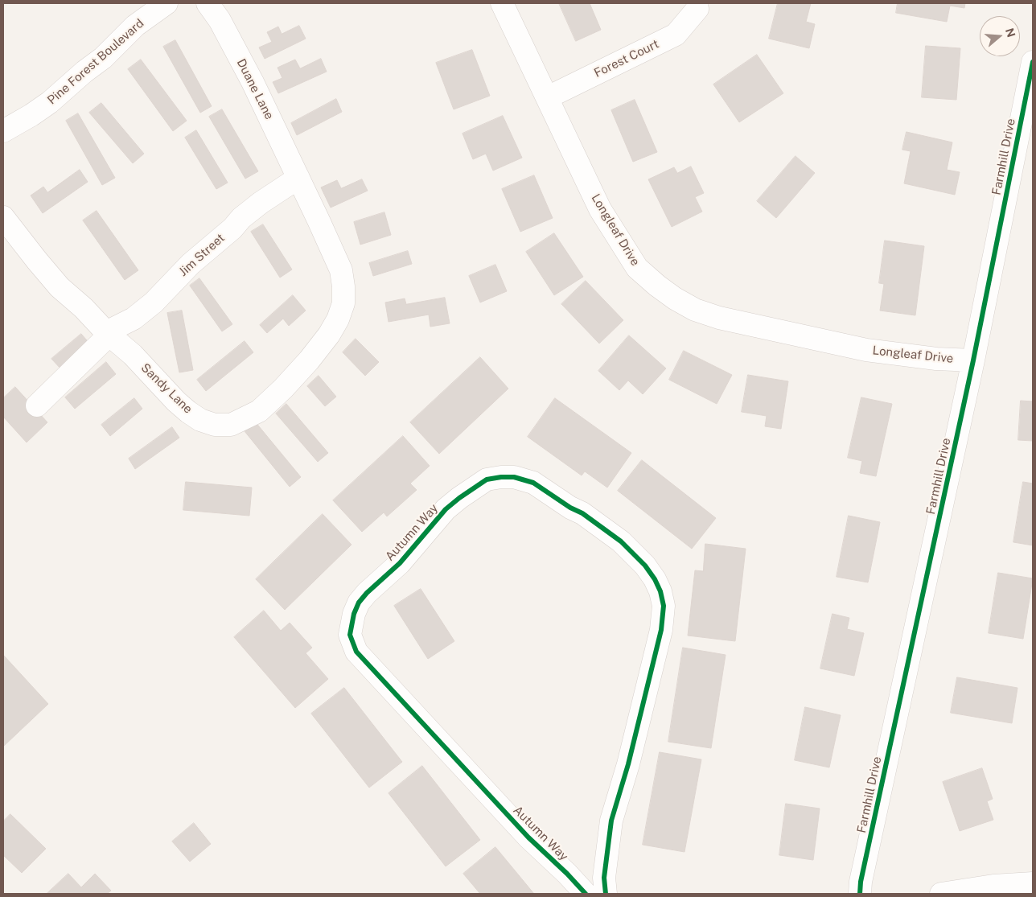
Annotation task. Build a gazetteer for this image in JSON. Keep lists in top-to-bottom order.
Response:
{
  "streets": {
    "street": [
      "Forest Court",
      "Pine Forest Boulevard",
      "Duane Lane",
      "Farmhill Drive",
      "Longleaf Drive",
      "Jim Street",
      "Sandy Lane",
      "Autumn Way"
    ]
  },
  "crossings": [
    ["Forest Court", "Longleaf Drive"],
    ["Duane Lane", "Jim Street"],
    ["Duane Lane", "Sandy Lane"],
    ["Farmhill Drive", "Longleaf Drive"],
    ["Jim Street", "Sandy Lane"]
  ],
  "north": "right"
}
